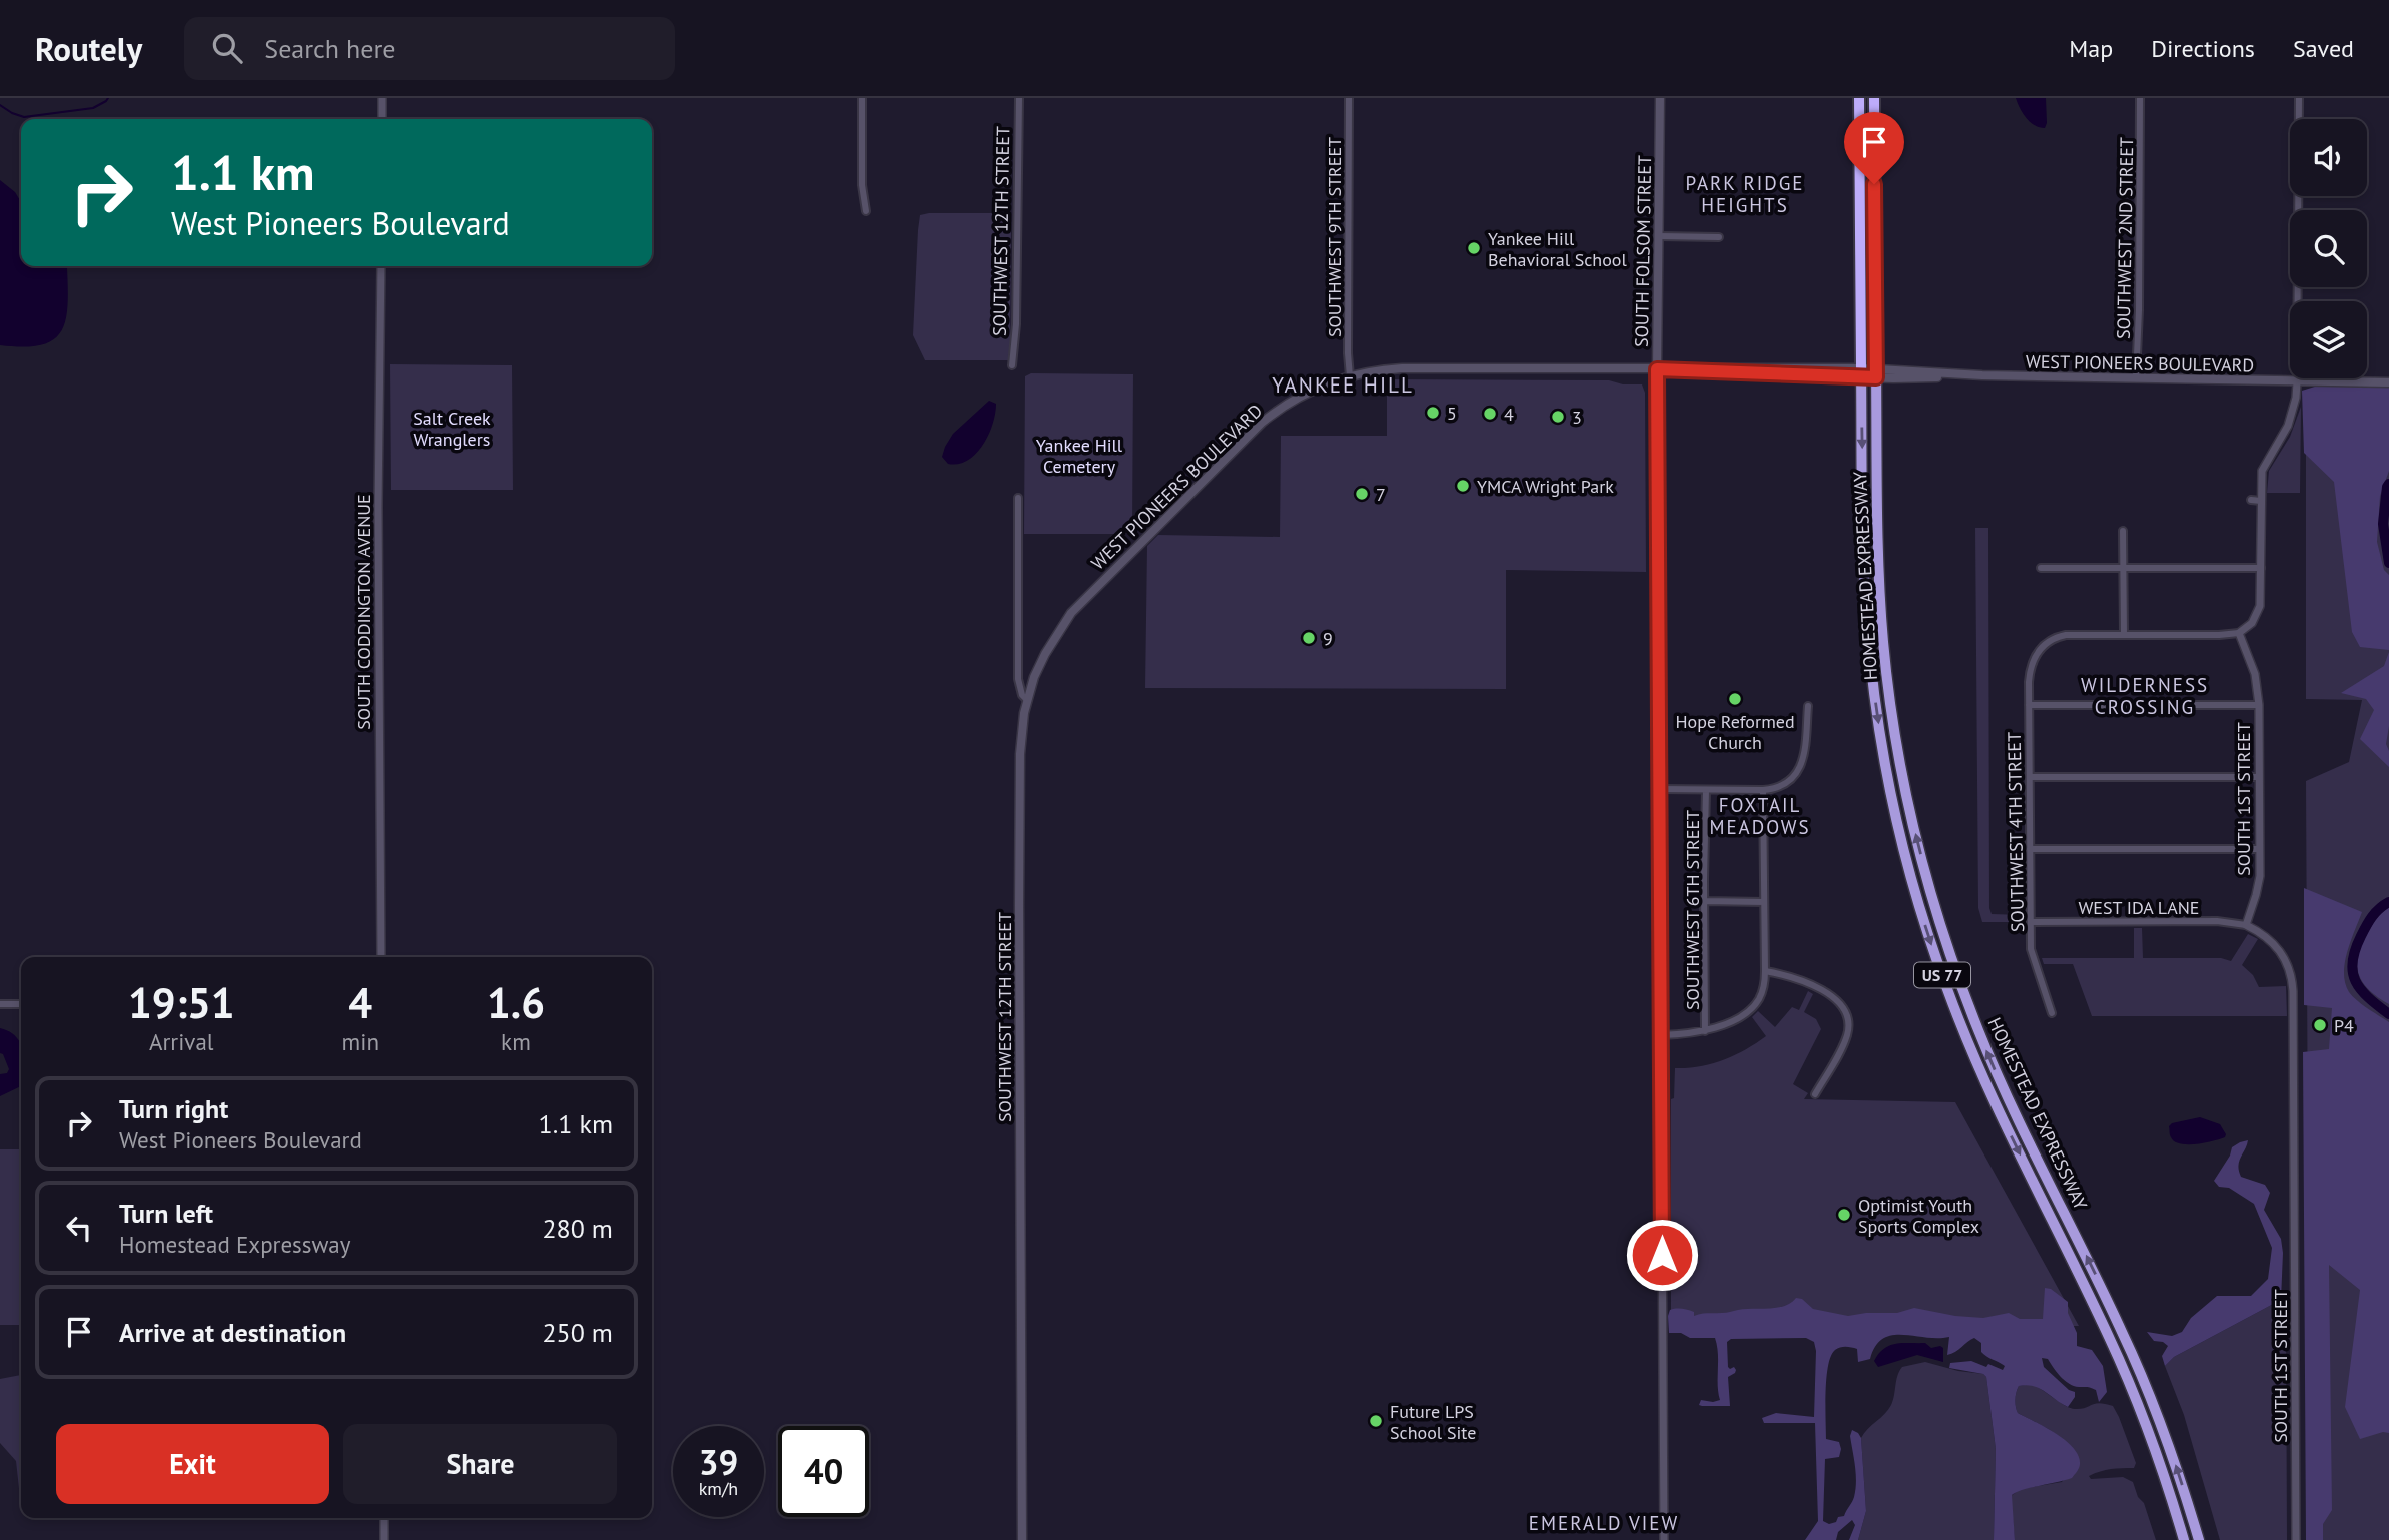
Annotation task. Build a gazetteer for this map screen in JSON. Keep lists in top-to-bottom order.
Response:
{
  "streets": {
    "highway": ["HOMESTEAD EXPRESSWAY", "US 77"],
    "main road": ["SOUTHWEST 12TH STREET", "SOUTH FOLSOM STREET", "WEST PIONEERS BOULEVARD"],
    "street": [
      "SOUTHWEST 9TH STREET",
      "SOUTHWEST 2ND STREET",
      "SOUTH CODDINGTON AVENUE",
      "SOUTH 1ST STREET",
      "SOUTHWEST 4TH STREET",
      "WEST IDA LANE",
      "SOUTHWEST 6TH STREET"
    ]
  },
  "crossings": [
    ["SOUTHWEST 12TH STREET", "WEST PIONEERS BOULEVARD"],
    ["SOUTHWEST 9TH STREET", "WEST PIONEERS BOULEVARD"],
    ["SOUTHWEST 2ND STREET", "WEST PIONEERS BOULEVARD"],
    ["SOUTH FOLSOM STREET", "WEST PIONEERS BOULEVARD"],
    ["WEST PIONEERS BOULEVARD", "HOMESTEAD EXPRESSWAY"],
    ["SOUTH 1ST STREET", "WEST IDA LANE"],
    ["SOUTHWEST 4TH STREET", "WEST IDA LANE"]
  ],
  "districts": [
    "PARK RIDGE HEIGHTS",
    "YANKEE HILL",
    "WILDERNESS CROSSING",
    "FOXTAIL MEADOWS",
    "EMERALD VIEW"
  ],
  "parks": ["Salt Creek Wranglers", "Yankee Hill Cemetery"],
  "places": [
    "Yankee Hill Behavioral School",
    "5",
    "4",
    "3",
    "YMCA Wright Park",
    "7",
    "9",
    "Hope Reformed Church",
    "P4",
    "Optimist Youth Sports Complex",
    "Future LPS School Site"
  ],
  "page": {
    "header": "Routely",
    "search": "Search here",
    "nav": ["Map", "Directions", "Saved"],
    "turn": ["1.1 km", "West Pioneers Boulevard"],
    "eta": [
      "19:51",
      "Arrival",
      "4",
      "min",
      "1.6",
      "km"
    ],
    "list": [
      {
        "name": "Turn right",
        "note": "West Pioneers Boulevard",
        "value": "1.1 km"
      },
      {
        "name": "Turn left",
        "note": "Homestead Expressway",
        "value": "280 m"
      },
      {
        "name": "Arrive at destination",
        "value": "250 m"
      }
    ],
    "buttons": ["Exit", "Share"],
    "speed": "39 km/h",
    "limit": "40"
  }
}
